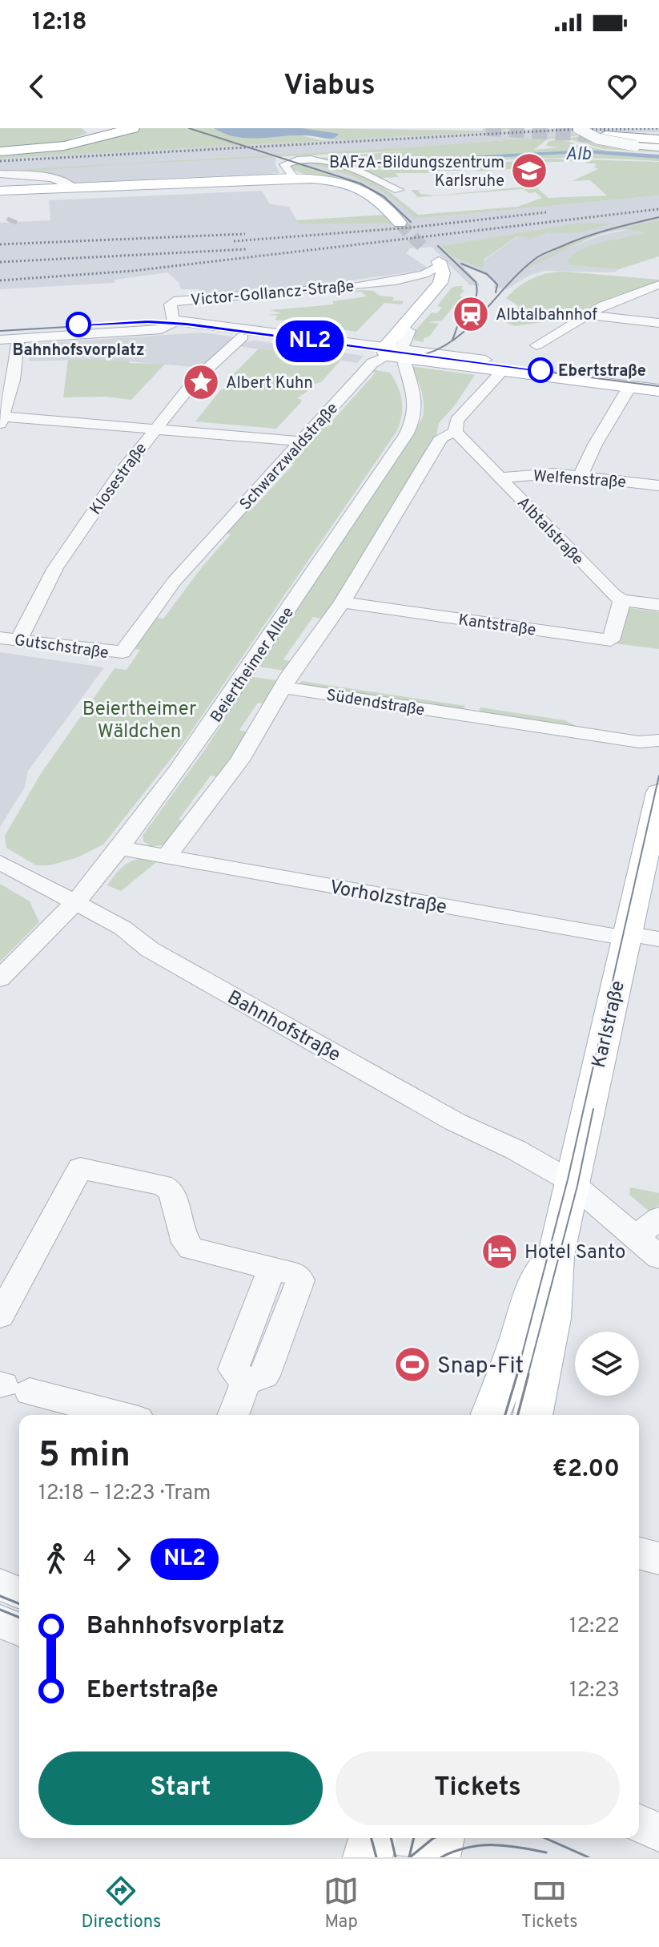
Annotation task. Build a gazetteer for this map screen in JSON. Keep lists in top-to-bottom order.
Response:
{
  "streets": {
    "main road": ["Schwarzwaldstraße", "Karlstraße"],
    "street": [
      "Victor-Gollancz-Straße",
      "Klosestraße",
      "Welfenstraße",
      "Albtalstraße",
      "Kantstraße",
      "Gutschstraße",
      "Beiertheimer Allee",
      "Südendstraße",
      "Vorholzstraße",
      "Bahnhofstraße"
    ]
  },
  "crossings": [
    ["Victor-Gollancz-Straße", "Schwarzwaldstraße"],
    ["Schwarzwaldstraße", "Gutschstraße"],
    ["Schwarzwaldstraße", "Beiertheimer Allee"],
    ["Klosestraße", "Gutschstraße"],
    ["Welfenstraße", "Albtalstraße"],
    ["Albtalstraße", "Kantstraße"],
    ["Albtalstraße", "Beiertheimer Allee"],
    ["Kantstraße", "Beiertheimer Allee"],
    ["Beiertheimer Allee", "Südendstraße"],
    ["Beiertheimer Allee", "Vorholzstraße"],
    ["Beiertheimer Allee", "Bahnhofstraße"],
    ["Vorholzstraße", "Karlstraße"],
    ["Karlstraße", "Bahnhofstraße"]
  ],
  "water": ["Alb"],
  "parks": ["Beiertheimer Wäldchen"],
  "places": {
    "school or university": ["BAFzA-Bildungszentrum Karlsruhe"],
    "station": ["Albtalbahnhof"],
    "other": ["Bahnhofsvorplatz", "Ebertstraße"],
    "place": ["Albert Kuhn"],
    "hotel": ["Hotel Santo"],
    "sports": ["Snap-Fit"]
  },
  "lines": ["tram line NL2"],
  "page": {
    "status": "12:18",
    "header": "Viabus",
    "on_map": "NL2",
    "heading": ["5 min", "12:18 – 12:23 · Tram", "€2.00"],
    "legs": ["4", "NL2"],
    "list": [
      {
        "name": "Bahnhofsvorplatz",
        "value": "12:22"
      },
      {
        "name": "Ebertstraße",
        "value": "12:23"
      }
    ],
    "buttons": ["Start", "Tickets"],
    "tabs": ["Directions", "Map", "Tickets"]
  }
}
